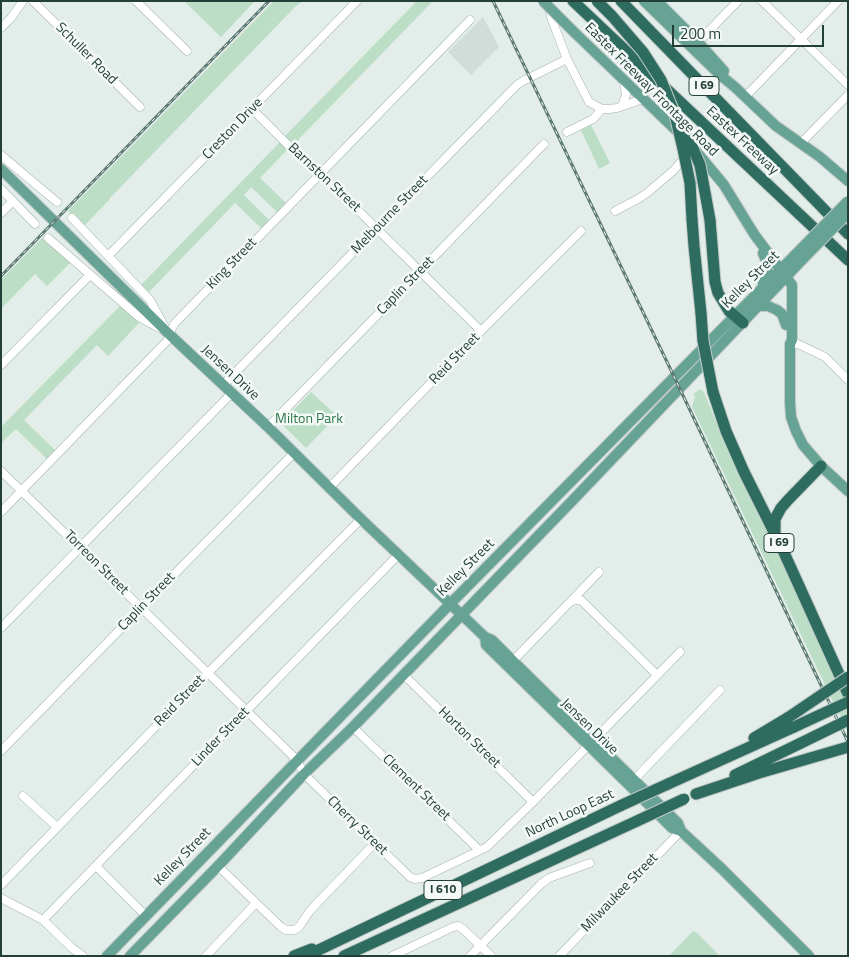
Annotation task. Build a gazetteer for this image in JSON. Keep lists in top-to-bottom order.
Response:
{
  "streets": {
    "highway": [
      "I 69",
      "Eastex Freeway",
      "North Loop East",
      "I 610"
    ],
    "main road": ["Eastex Freeway Frontage Road", "Kelley Street", "Jensen Drive"],
    "street": [
      "Schuller Road",
      "Creston Drive",
      "Barnston Street",
      "Melbourne Street",
      "King Street",
      "Caplin Street",
      "Reid Street",
      "Torreon Street",
      "Linder Street",
      "Horton Street",
      "Clement Street",
      "Cherry Street",
      "Milwaukee Street"
    ]
  },
  "crossings": [
    ["Eastex Freeway Frontage Road", "Kelley Street"],
    ["Creston Drive", "Barnston Street"],
    ["Barnston Street", "Melbourne Street"],
    ["Barnston Street", "King Street"],
    ["Barnston Street", "Caplin Street"],
    ["Barnston Street", "Reid Street"],
    ["Melbourne Street", "Jensen Drive"],
    ["King Street", "Jensen Drive"],
    ["King Street", "Torreon Street"],
    ["Kelley Street", "Jensen Drive"],
    ["Kelley Street", "Torreon Street"],
    ["Kelley Street", "Horton Street"],
    ["Kelley Street", "Clement Street"],
    ["Kelley Street", "Cherry Street"],
    ["Caplin Street", "Jensen Drive"],
    ["Caplin Street", "Torreon Street"],
    ["Reid Street", "Jensen Drive"],
    ["Reid Street", "Torreon Street"],
    ["Jensen Drive", "Linder Street"],
    ["Jensen Drive", "Milwaukee Street"],
    ["Torreon Street", "Linder Street"],
    ["Torreon Street", "Cherry Street"],
    ["Clement Street", "Cherry Street"]
  ],
  "parks": ["Milton Park"],
  "scale_bar": "200 m"
}
